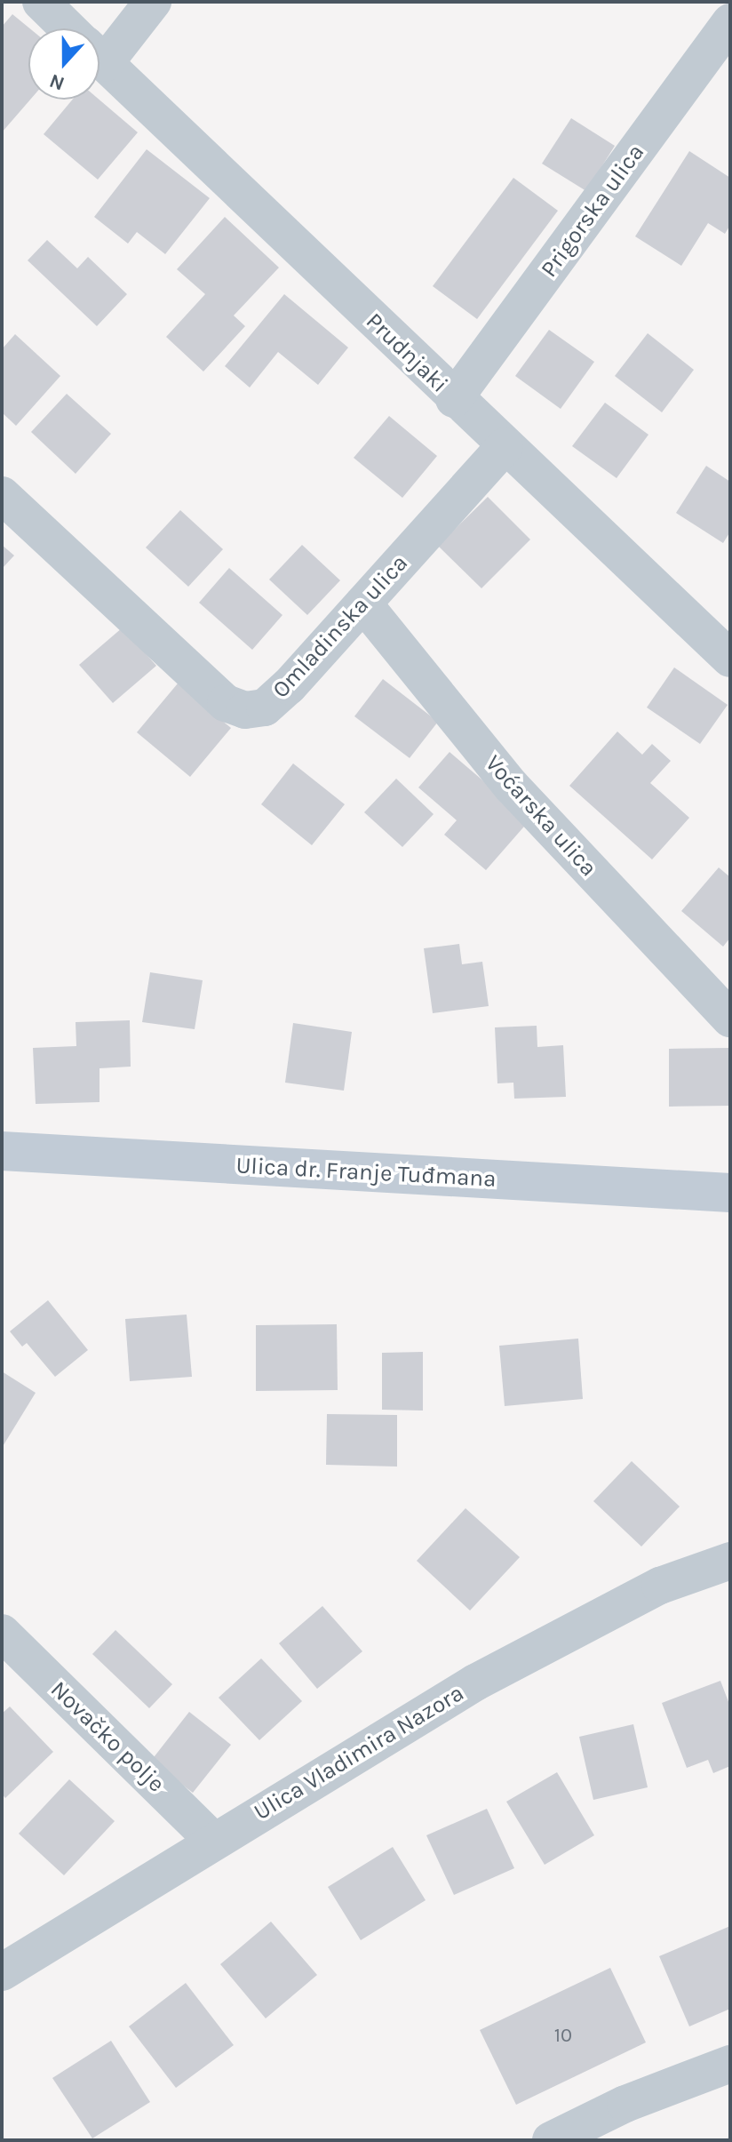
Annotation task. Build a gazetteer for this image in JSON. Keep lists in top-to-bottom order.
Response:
{
  "streets": {
    "main road": ["Ulica dr. Franje Tuđmana"],
    "street": [
      "Prigorska ulica",
      "Prudnjaki",
      "Omladinska ulica",
      "Voćarska ulica",
      "Novačko polje",
      "Ulica Vladimira Nazora"
    ]
  },
  "crossings": [
    ["Prigorska ulica", "Prudnjaki"],
    ["Prudnjaki", "Omladinska ulica"],
    ["Omladinska ulica", "Voćarska ulica"],
    ["Novačko polje", "Ulica Vladimira Nazora"]
  ],
  "house_numbers": ["10"],
  "north": "bottom"
}
